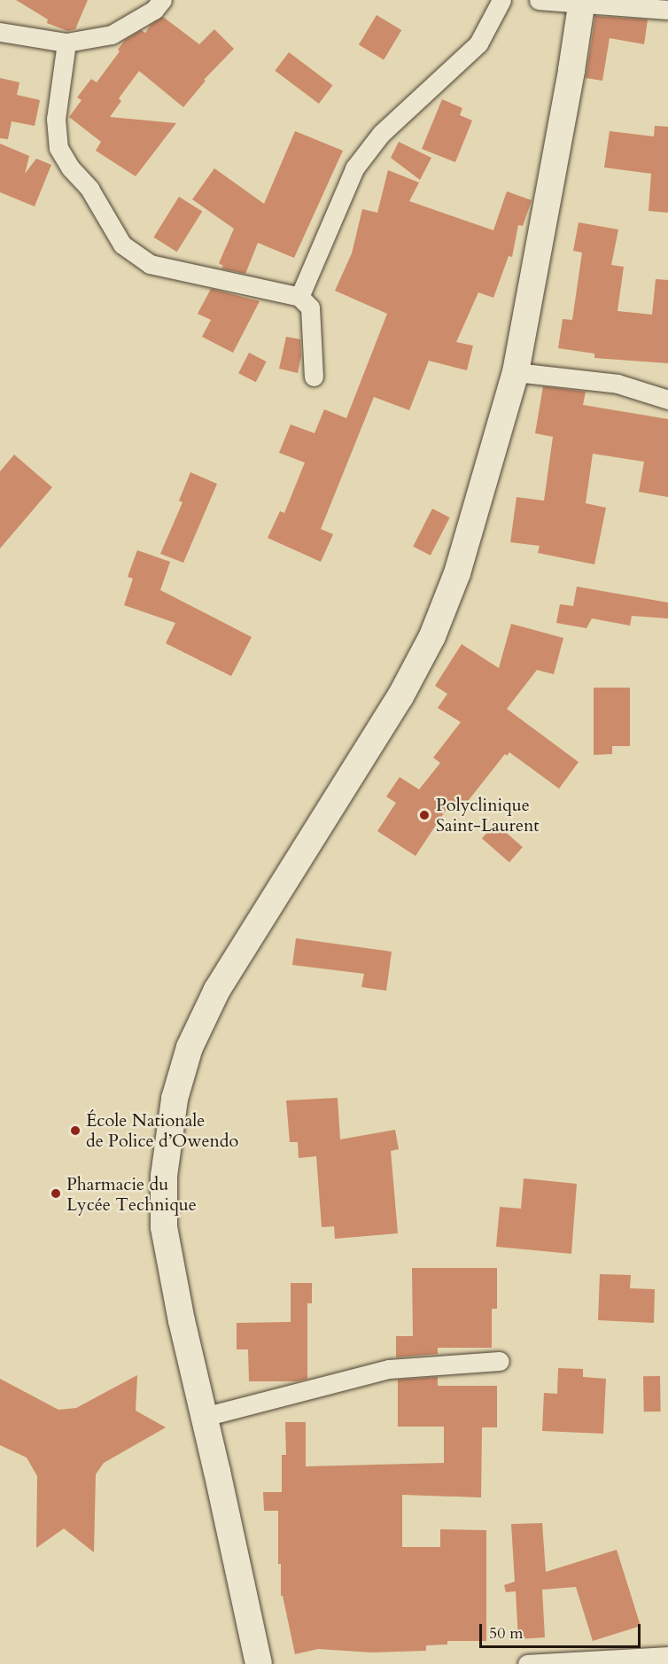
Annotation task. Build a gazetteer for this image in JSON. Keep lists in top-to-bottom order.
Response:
{
  "places": ["Polyclinique Saint-Laurent", "École Nationale de Police d’Owendo", "Pharmacie du Lycée Technique"],
  "scale_bar": "50 m"
}
